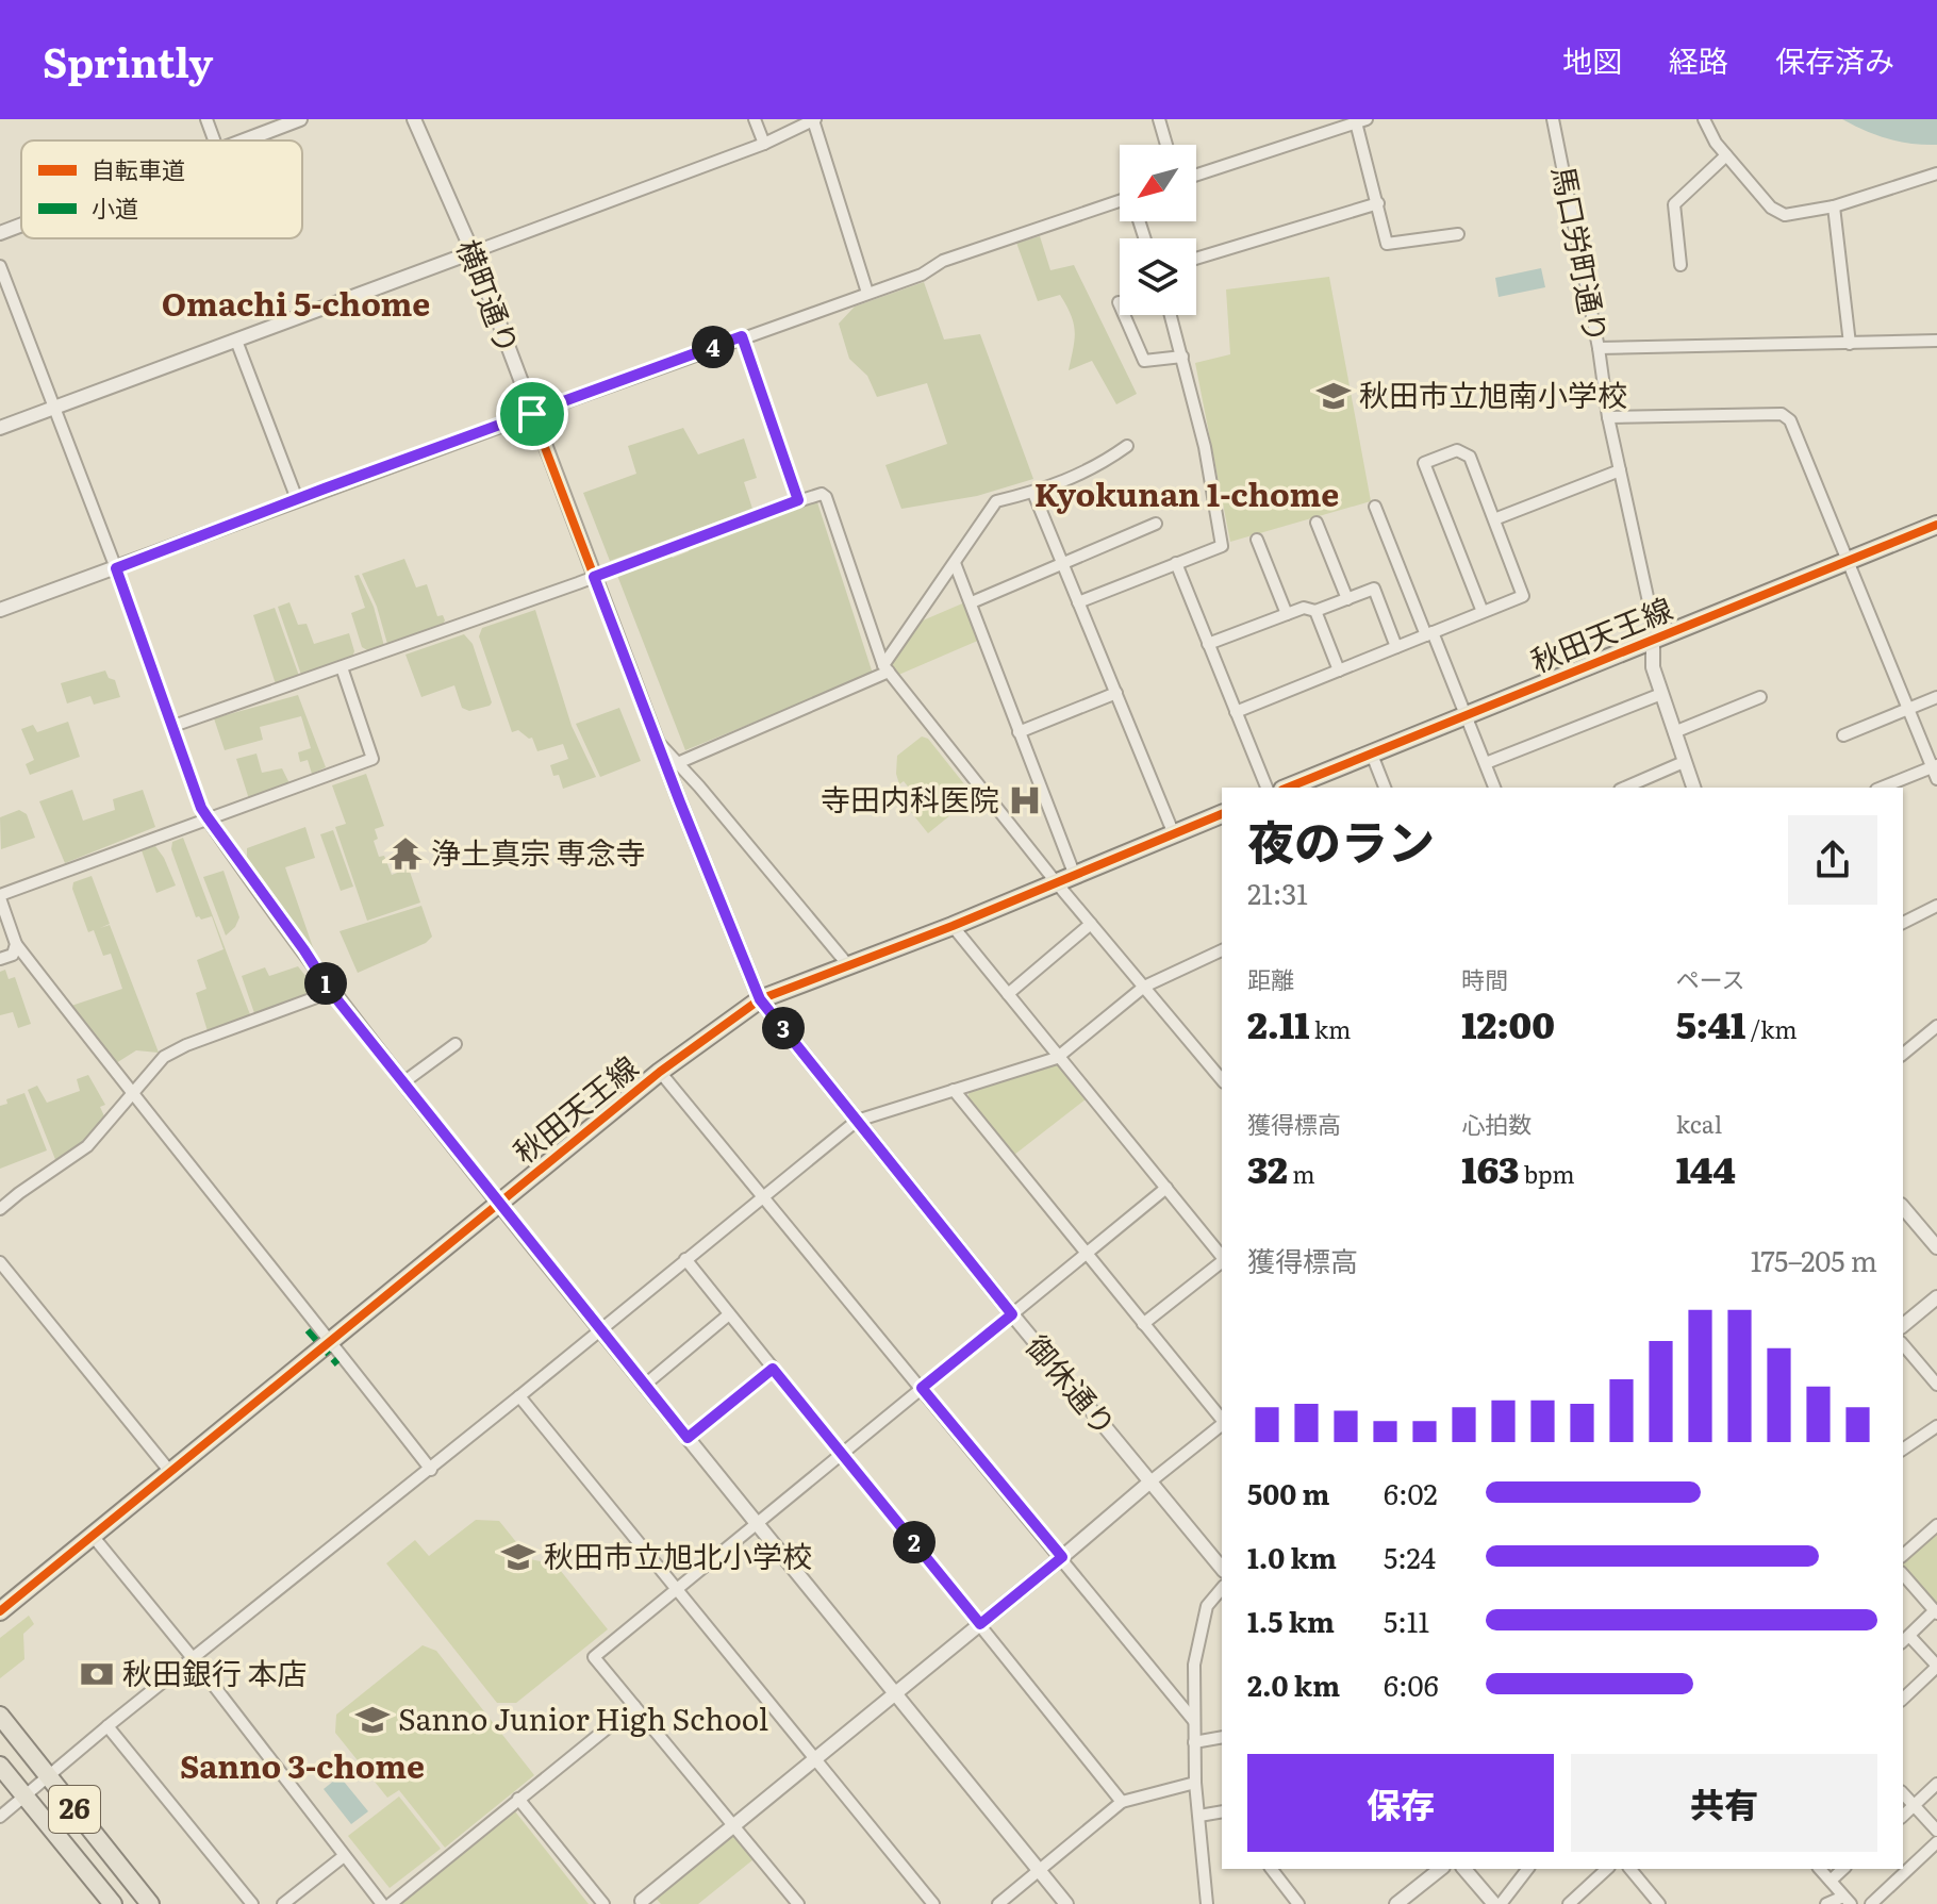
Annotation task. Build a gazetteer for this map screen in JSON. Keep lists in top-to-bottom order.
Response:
{
  "streets": {
    "main road": ["秋田天王線", "26"],
    "street": ["馬口労町通り", "横町通り", "御休通り"]
  },
  "crossings": [
    ["馬口労町通り", "秋田天王線"],
    ["横町通り", "秋田天王線"],
    ["横町通り", "御休通り"],
    ["秋田天王線", "御休通り"]
  ],
  "districts": ["Omachi 5-chome", "Kyokunan 1-chome", "Sanno 3-chome"],
  "places": {
    "school or university": ["秋田市立旭南小学校", "秋田市立旭北小学校", "Sanno Junior High School"],
    "hospital": ["寺田内科医院"],
    "temple": ["浄土真宗 専念寺"],
    "bank": ["秋田銀行 本店"]
  },
  "legend": ["自転車道", "小道"],
  "north": "bottom left",
  "page": {
    "header": "Sprintly",
    "nav": ["地図", "経路", "保存済み"],
    "pins": [
      "4",
      "1",
      "3",
      "2"
    ],
    "heading": ["夜のラン", "21:31"],
    "stats": [
      ["距離", "2.11 km"],
      ["時間", "12:00"],
      ["ペース", "5:41 /km"],
      ["獲得標高", "32 m"],
      ["心拍数", "163 bpm"],
      ["kcal", "144"]
    ],
    "chart": ["獲得標高", "175–205 m"],
    "list": [
      {
        "name": "500 m",
        "note": "6:02"
      },
      {
        "name": "1.0 km",
        "note": "5:24"
      },
      {
        "name": "1.5 km",
        "note": "5:11"
      },
      {
        "name": "2.0 km",
        "note": "6:06"
      }
    ],
    "buttons": ["保存", "共有"]
  }
}
